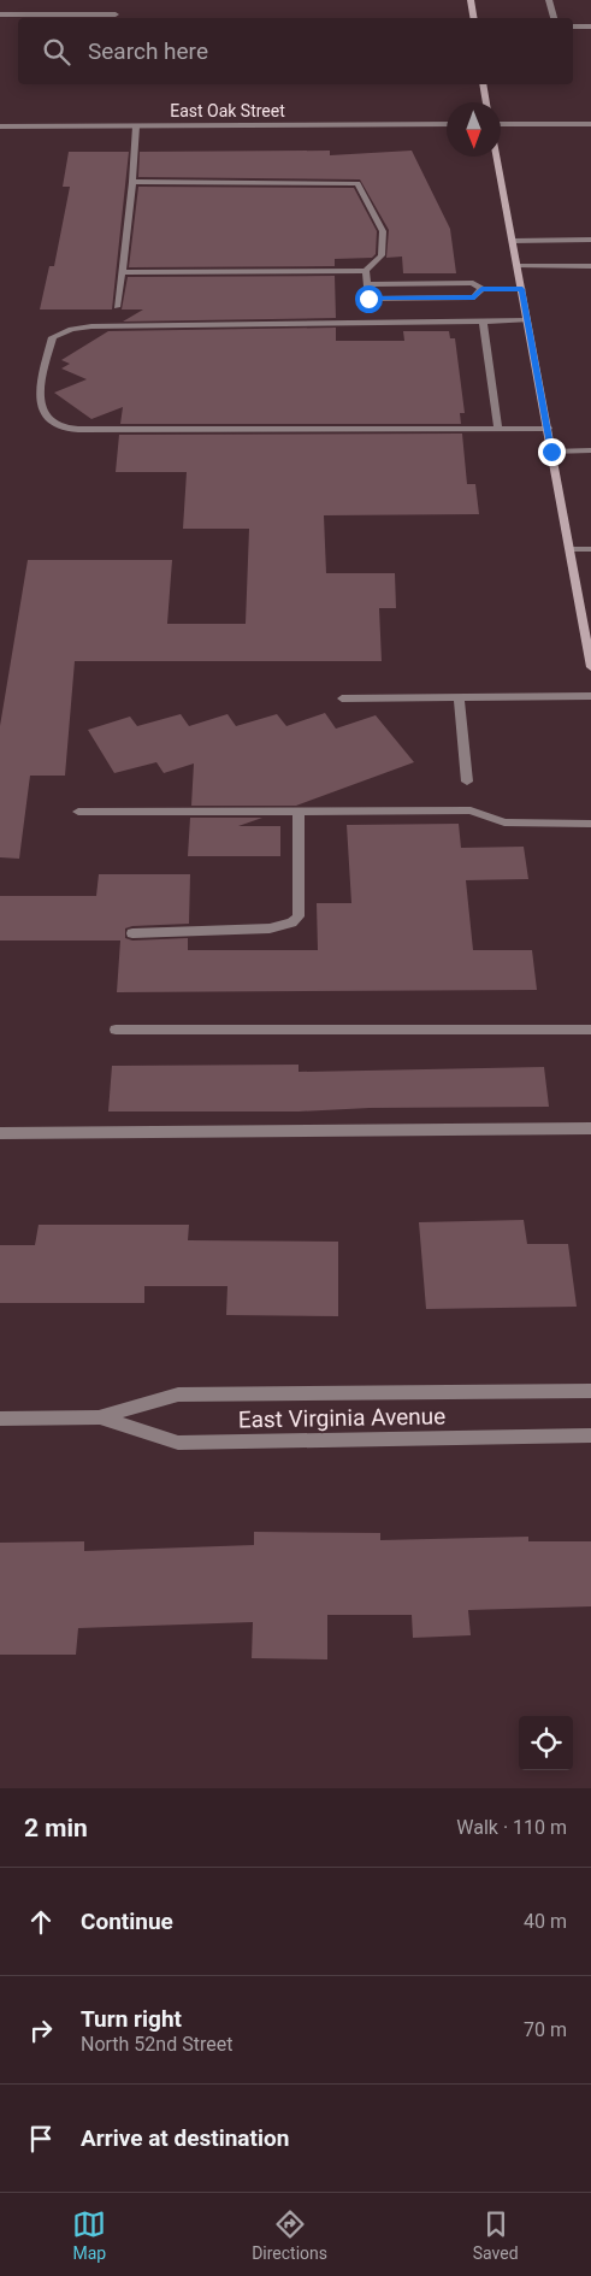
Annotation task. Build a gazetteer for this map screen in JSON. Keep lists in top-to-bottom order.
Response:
{
  "streets": {
    "street": ["East Oak Street", "East Virginia Avenue"]
  },
  "north": "bottom",
  "page": {
    "search": "Search here",
    "heading": ["2 min", "Walk · 110 m"],
    "list": [
      ["Continue", "40 m"],
      ["Turn right", "North 52nd Street", "70 m"],
      "Arrive at destination"
    ],
    "nav": ["Map", "Directions", "Saved"]
  }
}
